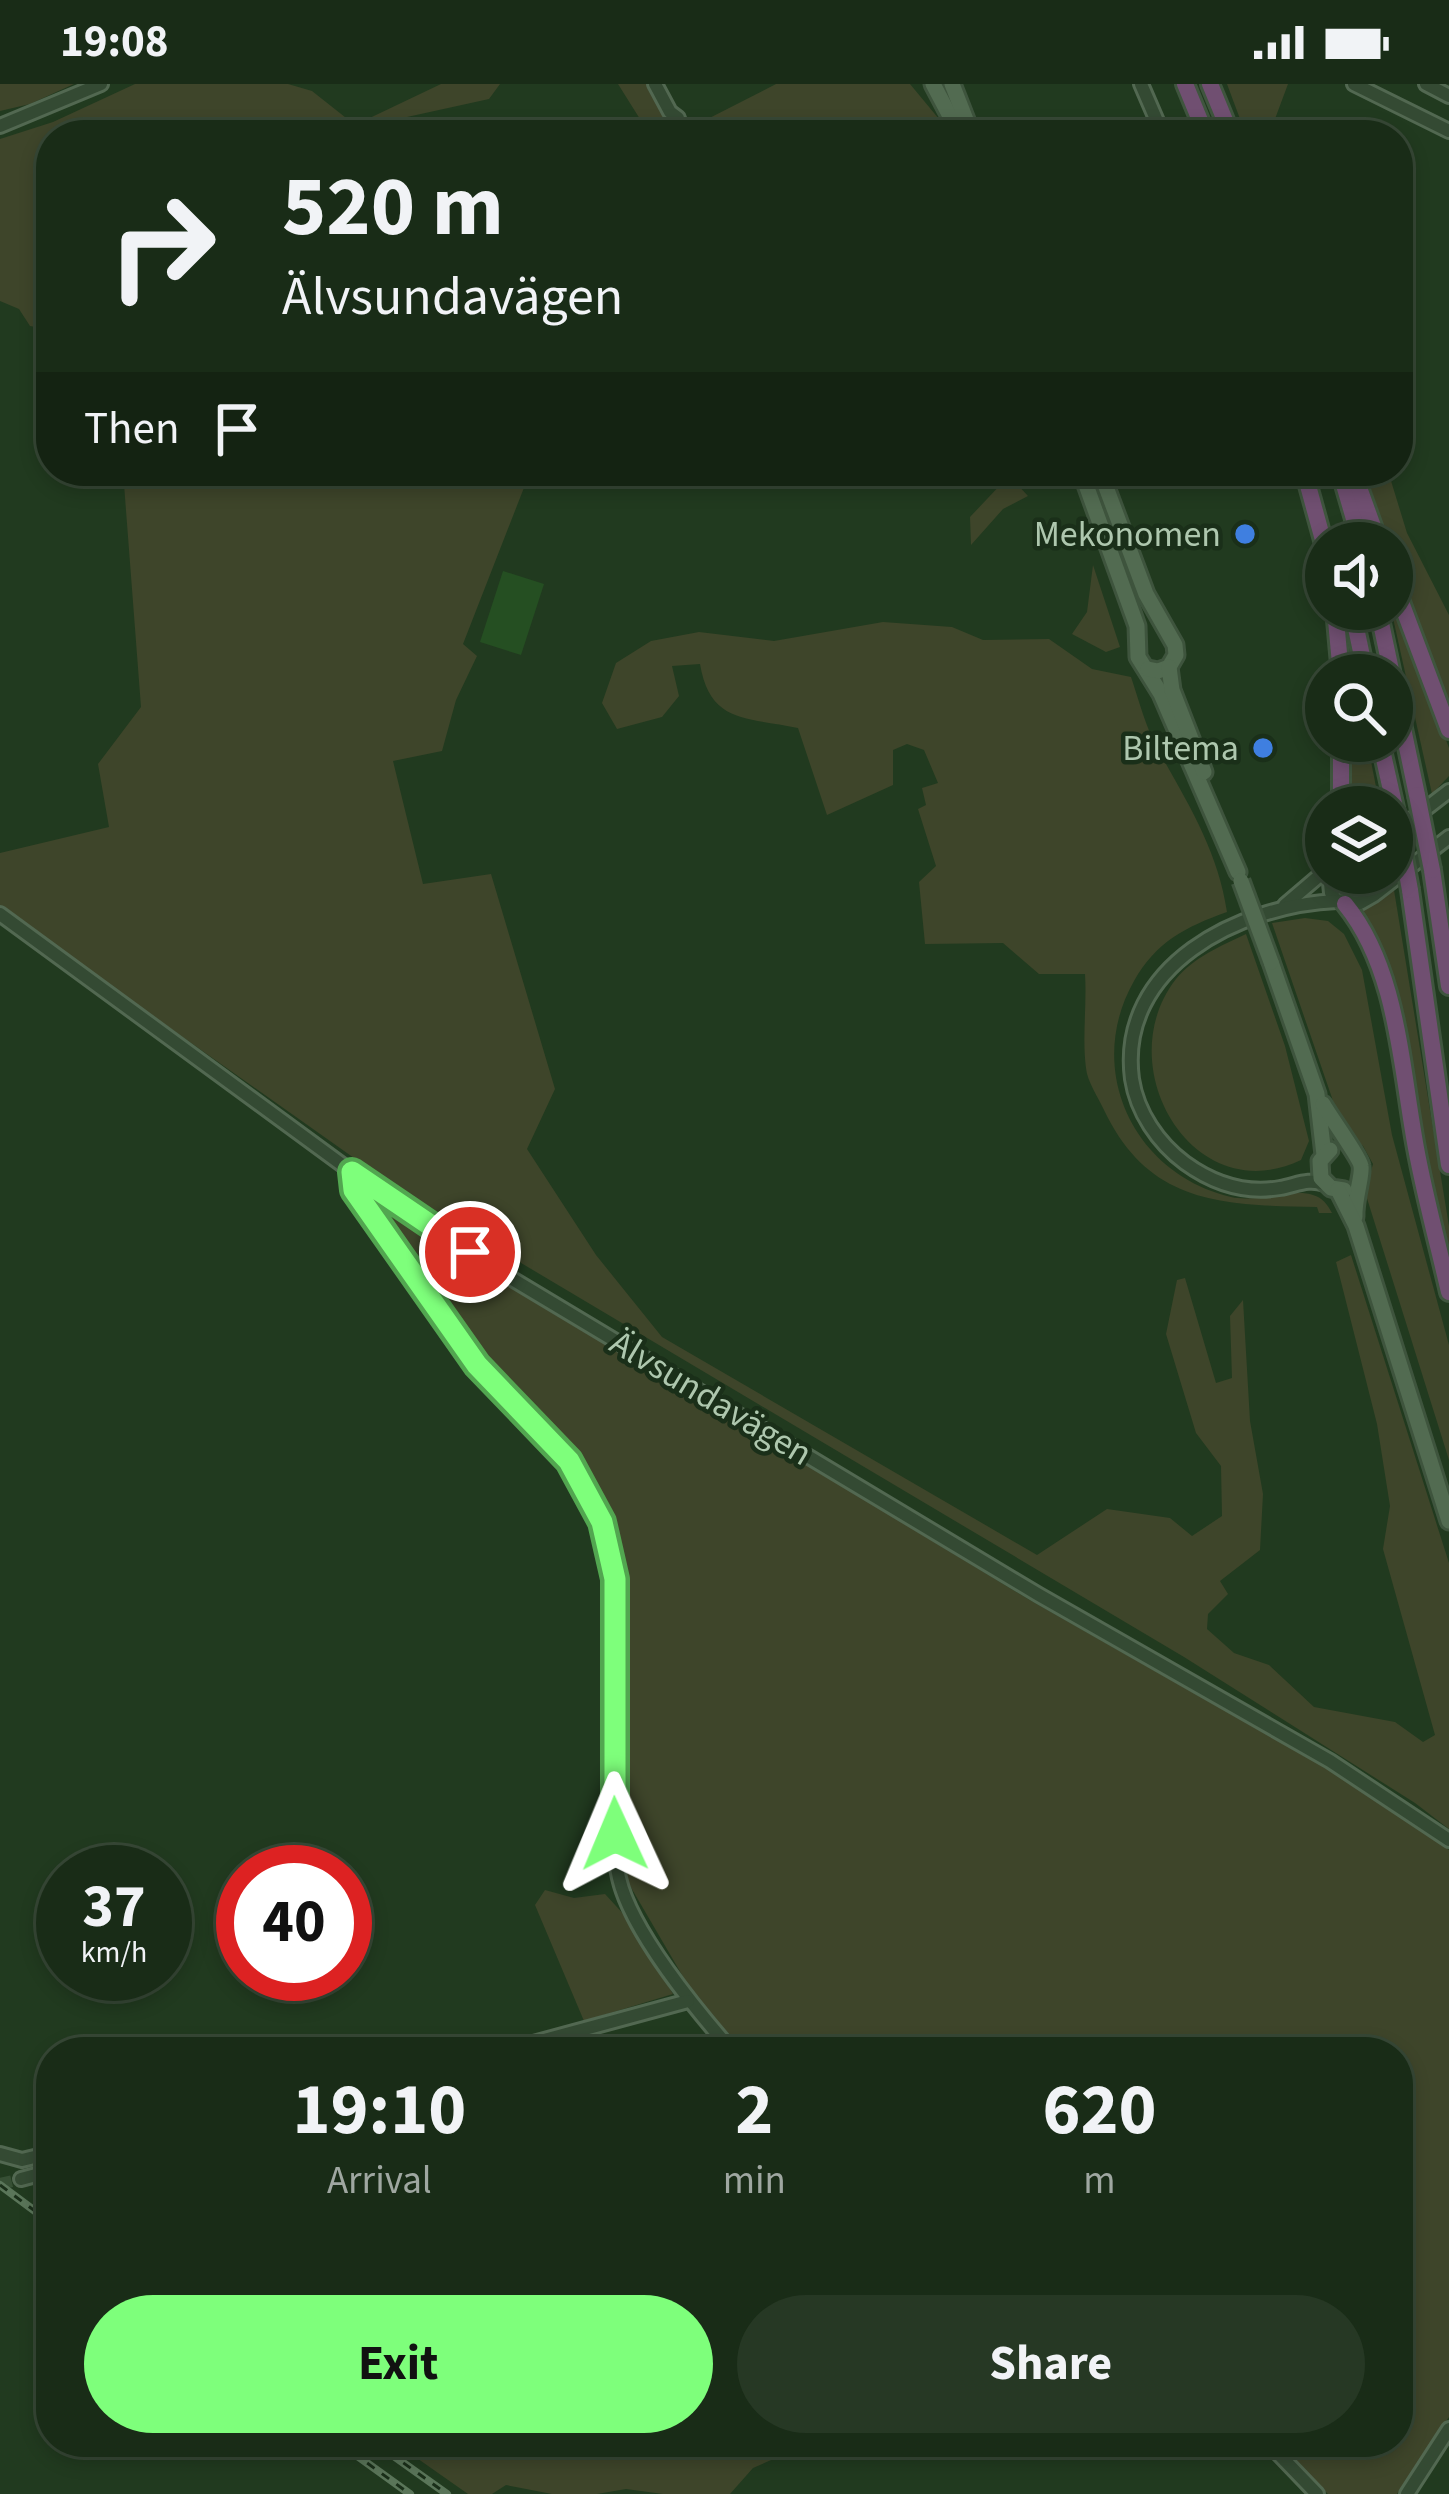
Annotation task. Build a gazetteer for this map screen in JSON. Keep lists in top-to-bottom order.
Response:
{
  "streets": {
    "street": ["Älvsundavägen"]
  },
  "places": ["Mekonomen", "Biltema"],
  "page": {
    "status": "19:08",
    "turn": ["520 m", "Älvsundavägen"],
    "then": "Then",
    "speed": "37 km/h",
    "limit": "40",
    "eta": [
      "19:10",
      "Arrival",
      "2",
      "min",
      "620",
      "m"
    ],
    "buttons": ["Exit", "Share"]
  }
}
